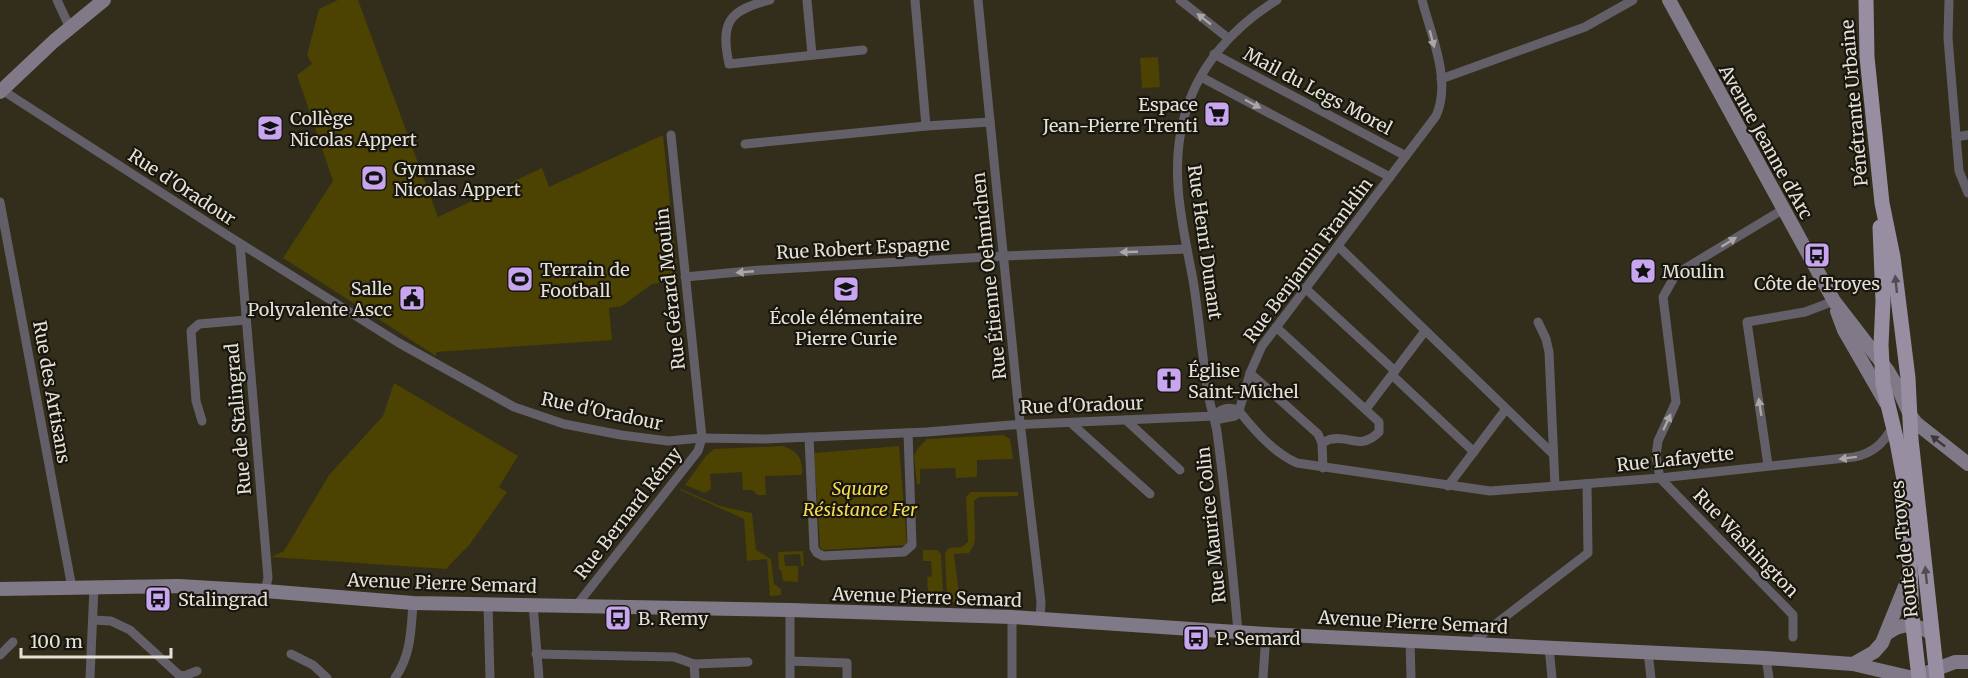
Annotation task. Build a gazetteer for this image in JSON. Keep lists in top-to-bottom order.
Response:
{
  "streets": {
    "main road": [
      "Pénétrante Urbaine",
      "Avenue Jeanne d'Arc",
      "Route de Troyes",
      "Avenue Pierre Semard"
    ],
    "street": [
      "Mail du Legs Morel",
      "Rue d'Oradour",
      "Rue Henri Dunant",
      "Rue Robert Espagne",
      "Rue Benjamin Franklin",
      "Rue Étienne Oehmichen",
      "Rue Gérard Moulin",
      "Rue des Artisans",
      "Rue de Stalingrad",
      "Rue Lafayette",
      "Rue Bernard Rémy",
      "Rue Maurice Colin",
      "Rue Washington"
    ]
  },
  "crossings": [
    ["Mail du Legs Morel", "Rue Henri Dunant"],
    ["Mail du Legs Morel", "Rue Benjamin Franklin"],
    ["Pénétrante Urbaine", "Route de Troyes"],
    ["Avenue Jeanne d'Arc", "Route de Troyes"],
    ["Rue d'Oradour", "Rue Henri Dunant"],
    ["Rue d'Oradour", "Rue Étienne Oehmichen"],
    ["Rue d'Oradour", "Rue Gérard Moulin"],
    ["Rue d'Oradour", "Rue de Stalingrad"],
    ["Rue d'Oradour", "Rue Bernard Rémy"],
    ["Rue d'Oradour", "Rue Maurice Colin"],
    ["Rue Henri Dunant", "Rue Robert Espagne"],
    ["Rue Henri Dunant", "Rue Maurice Colin"],
    ["Rue Robert Espagne", "Rue Étienne Oehmichen"],
    ["Rue Robert Espagne", "Rue Gérard Moulin"],
    ["Rue Benjamin Franklin", "Rue Lafayette"],
    ["Rue Étienne Oehmichen", "Avenue Pierre Semard"],
    ["Rue Gérard Moulin", "Rue Bernard Rémy"],
    ["Rue des Artisans", "Avenue Pierre Semard"],
    ["Rue de Stalingrad", "Avenue Pierre Semard"],
    ["Rue Lafayette", "Rue Washington"],
    ["Rue Bernard Rémy", "Avenue Pierre Semard"],
    ["Rue Maurice Colin", "Avenue Pierre Semard"]
  ],
  "one_way": ["Rue Robert Espagne"],
  "parks": ["Square Résistance Fer"],
  "places": {
    "supermarket": ["Espace Jean-Pierre Trenti"],
    "school or university": ["Collège Nicolas Appert", "École élémentaire Pierre Curie"],
    "sports": ["Gymnase Nicolas Appert", "Terrain de Football"],
    "bus stop": [
      "Côte de Troyes",
      "Stalingrad",
      "B. Remy",
      "P. Semard"
    ],
    "place": ["Moulin"],
    "public building": ["Salle Polyvalente Ascc"],
    "church": ["Église Saint-Michel"]
  },
  "scale_bar": "100 m"
}
